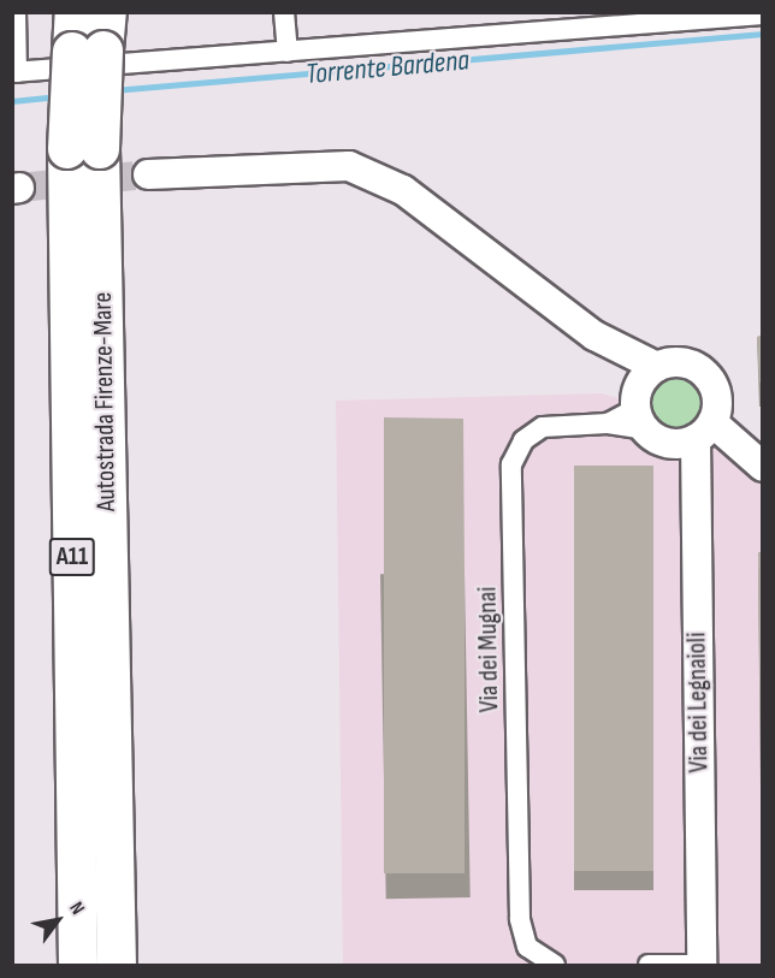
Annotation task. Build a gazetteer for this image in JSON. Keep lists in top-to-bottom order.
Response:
{
  "streets": {
    "highway": ["Autostrada Firenze-Mare", "A11"],
    "street": ["Via dei Mugnai", "Via dei Legnaioli"]
  },
  "crossings": [
    ["Via dei Mugnai", "Via dei Legnaioli"]
  ],
  "water": ["Torrente Bardena"],
  "north": "top right"
}
